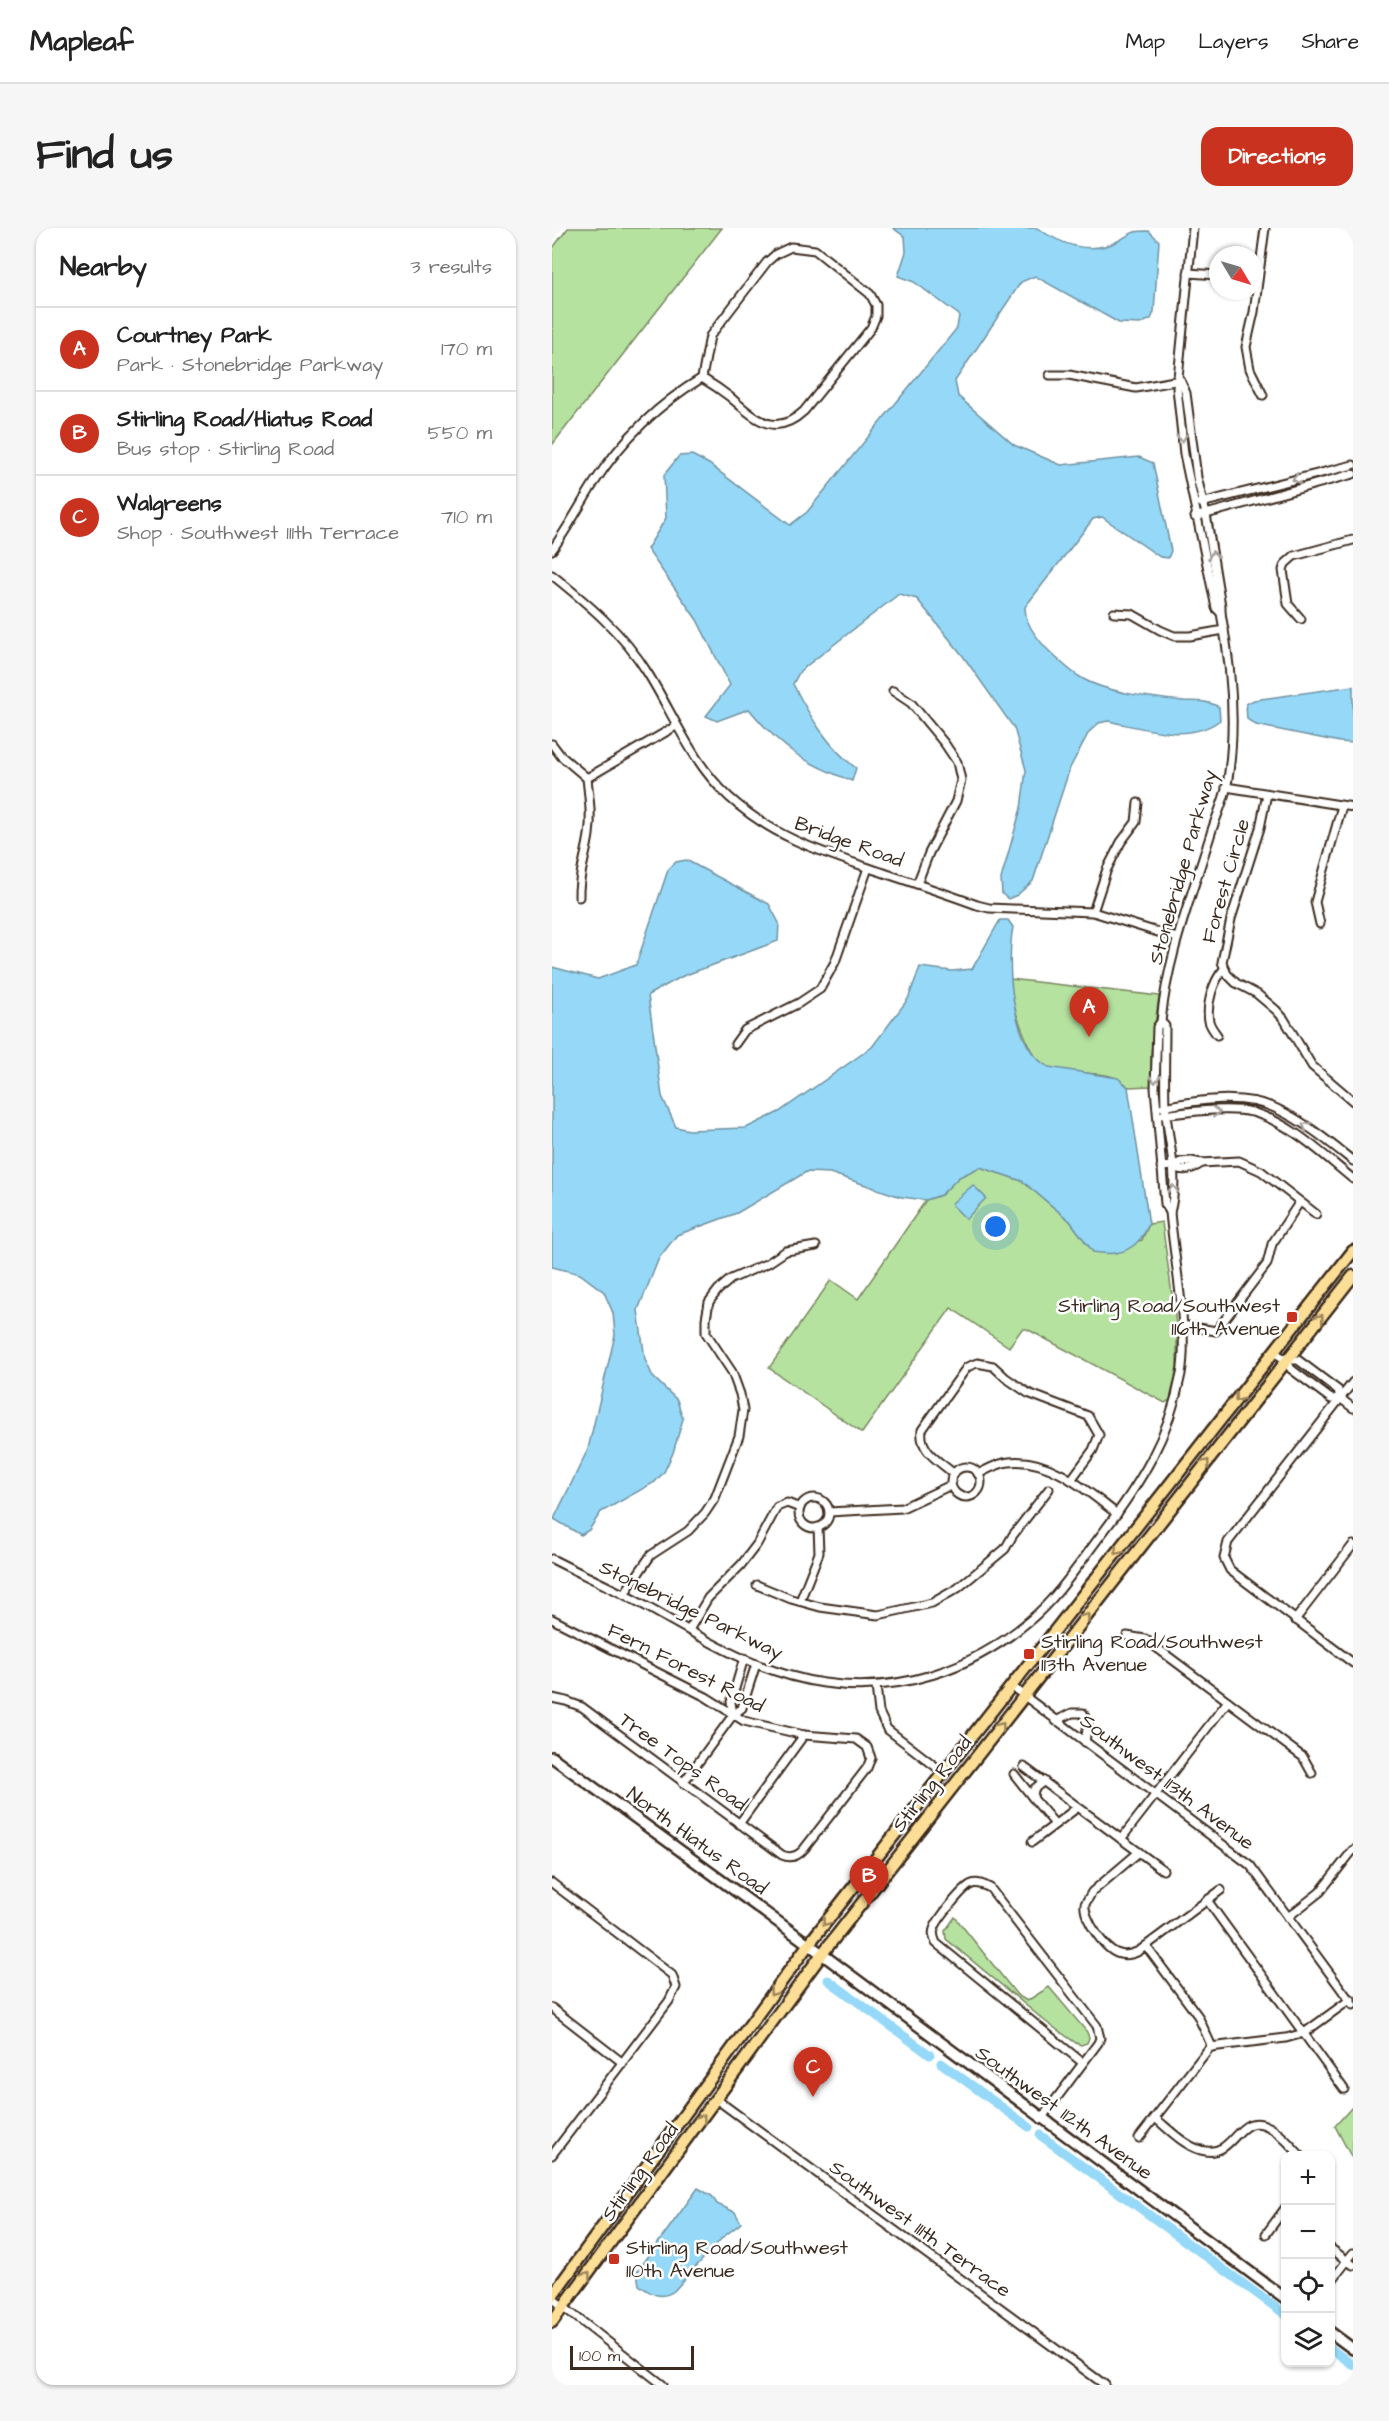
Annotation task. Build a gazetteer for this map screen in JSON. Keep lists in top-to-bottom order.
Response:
{
  "streets": {
    "main road": ["Stirling Road"],
    "street": [
      "Bridge Road",
      "Stonebridge Parkway",
      "Forest Circle",
      "Fern Forest Road",
      "Tree Tops Road",
      "Southwest 113th Avenue",
      "North Hiatus Road",
      "Southwest 112th Avenue",
      "Southwest 111th Terrace"
    ]
  },
  "crossings": [
    ["Bridge Road", "Stonebridge Parkway"],
    ["Fern Forest Road", "Tree Tops Road"],
    ["Southwest 113th Avenue", "Stirling Road"],
    ["Stirling Road", "North Hiatus Road"],
    ["Stirling Road", "Southwest 112th Avenue"],
    ["Stirling Road", "Southwest 111th Terrace"],
    ["North Hiatus Road", "Southwest 112th Avenue"]
  ],
  "places": {
    "transit": ["Stirling Road/Southwest 116th Avenue", "Stirling Road/Southwest 113th Avenue", "Stirling Road/Southwest 110th Avenue"]
  },
  "scale_bar": "100 m",
  "north": "bottom right",
  "page": {
    "header": "Mapleaf",
    "nav": ["Map", "Layers", "Share"],
    "title": "Find us",
    "buttons": "Directions",
    "heading": ["Nearby", "3 results"],
    "list": [
      {
        "mark": "A",
        "name": "Courtney Park",
        "note": "Park · Stonebridge Parkway",
        "value": "170 m"
      },
      {
        "mark": "B",
        "name": "Stirling Road/Hiatus Road",
        "note": "Bus stop · Stirling Road",
        "value": "550 m"
      },
      {
        "mark": "C",
        "name": "Walgreens",
        "note": "Shop · Southwest 111th Terrace",
        "value": "710 m"
      }
    ],
    "pins": ["A", "B", "C"],
    "map_buttons": ["+", "−"],
    "scale": "100 m"
  }
}
